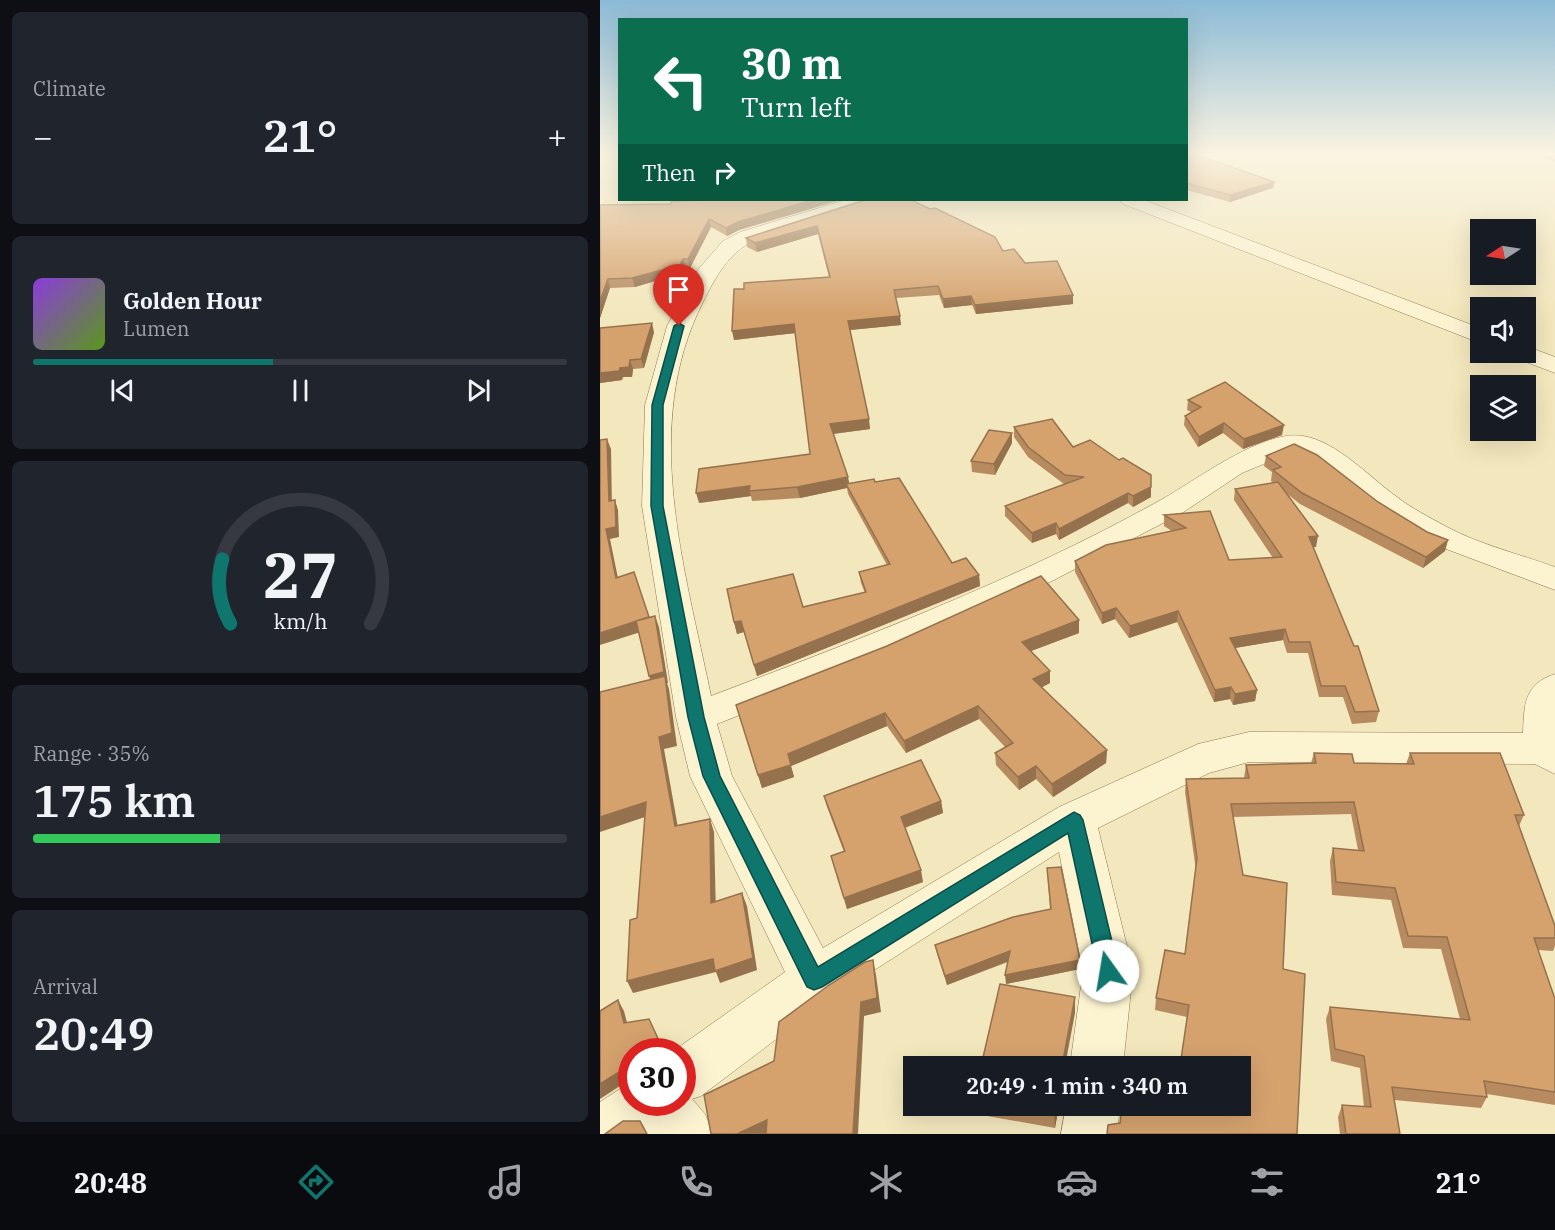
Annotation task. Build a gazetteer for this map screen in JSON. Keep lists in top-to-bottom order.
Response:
{
  "north": "left",
  "page": {
    "tile": [
      "Climate",
      ["Range · 35%", "175 km"],
      ["Arrival", "20:49"]
    ],
    "turn": ["30 m", "Turn left"],
    "heat": ["−", "21°", "+"],
    "then": "Then",
    "song": ["Golden Hour", "Lumen"],
    "limit": "30",
    "trip": "20:49 · 1 min · 340 m",
    "tabs": ["20:48", "21°"],
    "gauge": ["27", "km/h"]
  }
}
